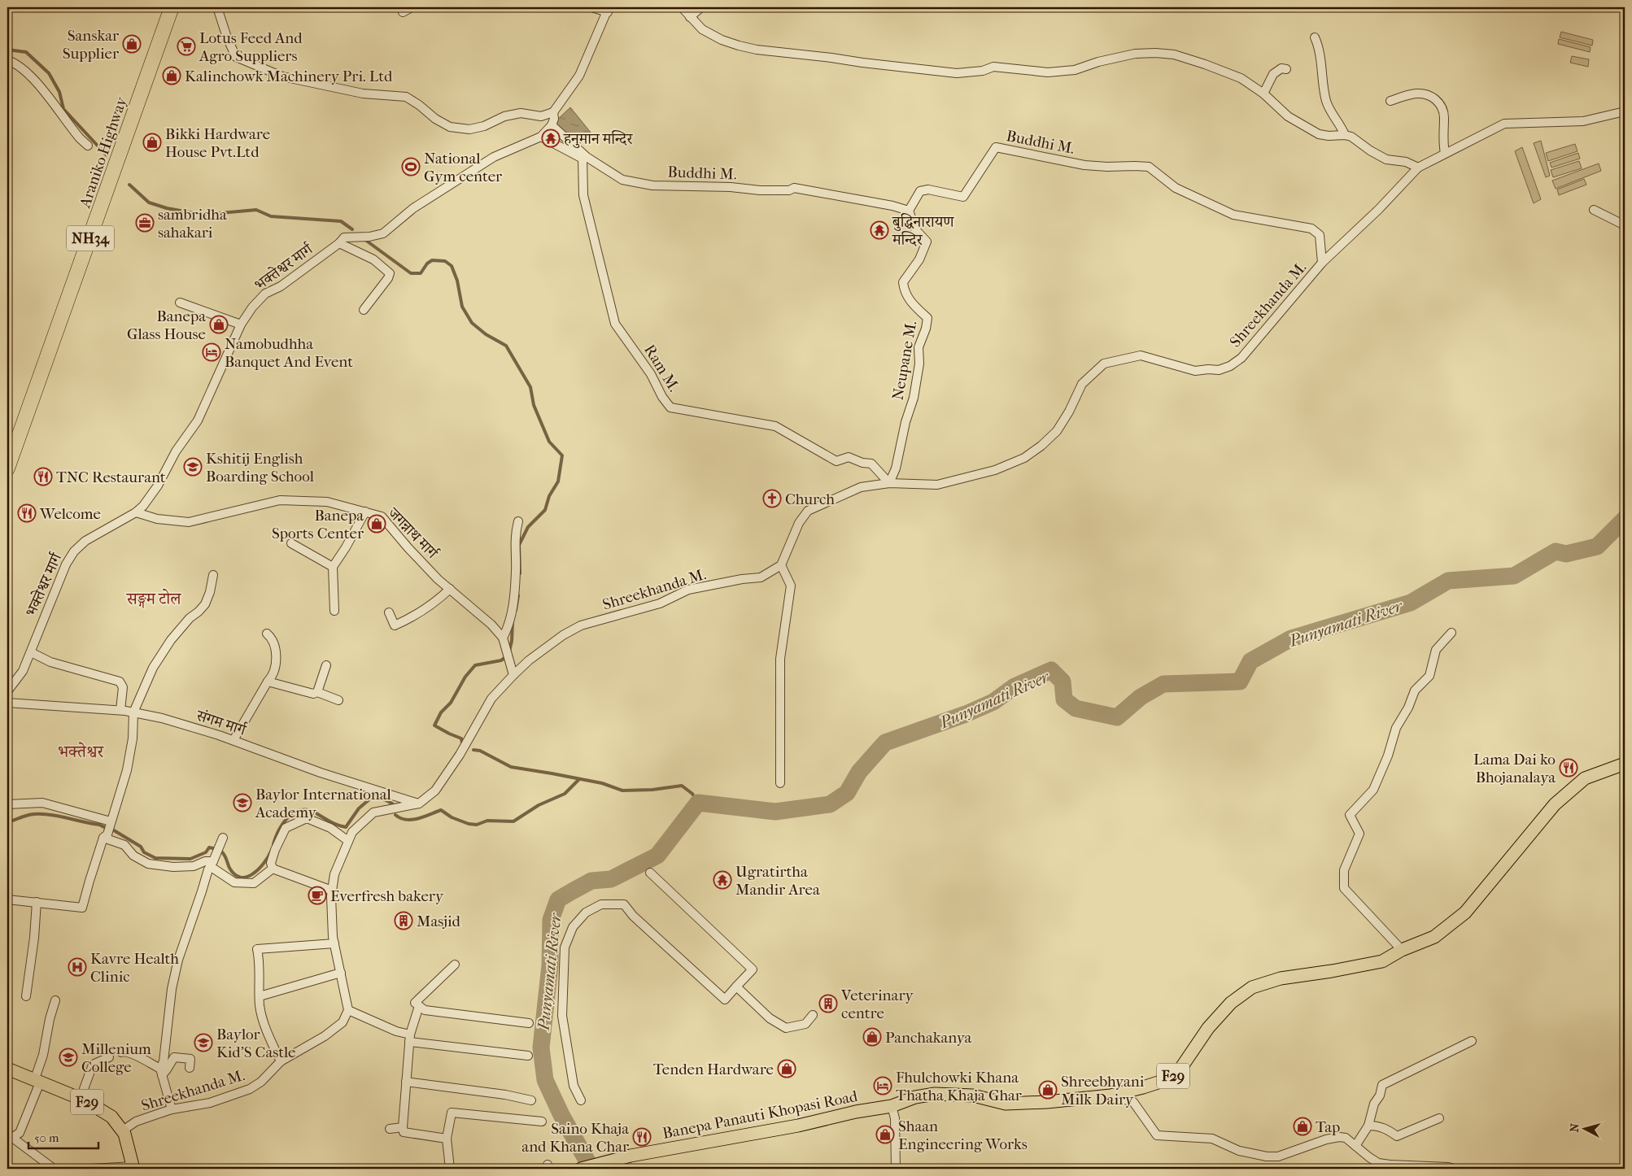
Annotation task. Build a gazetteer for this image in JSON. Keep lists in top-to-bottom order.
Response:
{
  "streets": {
    "highway": ["Araniko Highway", "NH34"],
    "main road": ["F29", "Banepa Panauti Khopasi Road"],
    "street": [
      "Buddhi M.",
      "भक्तेश्वर मार्ग",
      "Shreekhanda M.",
      "Neupane M.",
      "Ram M.",
      "जगन्नाथ मार्ग",
      "संगम मार्ग"
    ]
  },
  "crossings": [
    ["Buddhi M.", "भक्तेश्वर मार्ग"],
    ["Buddhi M.", "Shreekhanda M."],
    ["Buddhi M.", "Neupane M."],
    ["भक्तेश्वर मार्ग", "Ram M."],
    ["भक्तेश्वर मार्ग", "जगन्नाथ मार्ग"],
    ["Shreekhanda M.", "Neupane M."],
    ["Shreekhanda M.", "Ram M."],
    ["Shreekhanda M.", "संगम मार्ग"],
    ["Shreekhanda M.", "F29"],
    ["Neupane M.", "Ram M."]
  ],
  "districts": ["सङ्गम टोल", "भक्तेश्वर"],
  "water": ["Punyamati River"],
  "places": {
    "shop": [
      "Sanskar Supplier",
      "Kalinchowk Machinery Pri. Ltd",
      "Bikki Hardware House Pvt.Ltd",
      "Banepa Glass House",
      "Banepa Sports Center",
      "Panchakanya",
      "Tenden Hardware",
      "Shreebhyani Milk Dairy",
      "Tap",
      "Shaan Engineering Works"
    ],
    "supermarket": ["Lotus Feed And Agro Suppliers"],
    "temple": ["हनुमान मन्दिर", "बुद्धिनारायण मन्दिर", "Ugratirtha Mandir Area"],
    "sports": ["National Gym center"],
    "office": ["sambridha sahakari"],
    "hotel": ["Namobudhha Banquet And Event", "Fhulchowki Khana Thatha Khaja Ghar"],
    "school or university": [
      "Kshitij English Boarding School",
      "Baylor International Academy",
      "Baylor Kid'S Castle",
      "Millenium College"
    ],
    "restaurant": [
      "TNC Restaurant",
      "Welcome",
      "Lama Dai ko Bhojanalaya",
      "Saino Khaja and Khana Char"
    ],
    "church": ["Church"],
    "cafe": ["Everfresh bakery"],
    "building": ["Masjid", "Veterinary centre"],
    "hospital": ["Kavre Health Clinic"]
  },
  "scale_bar": "50 m",
  "north": "left"
}
